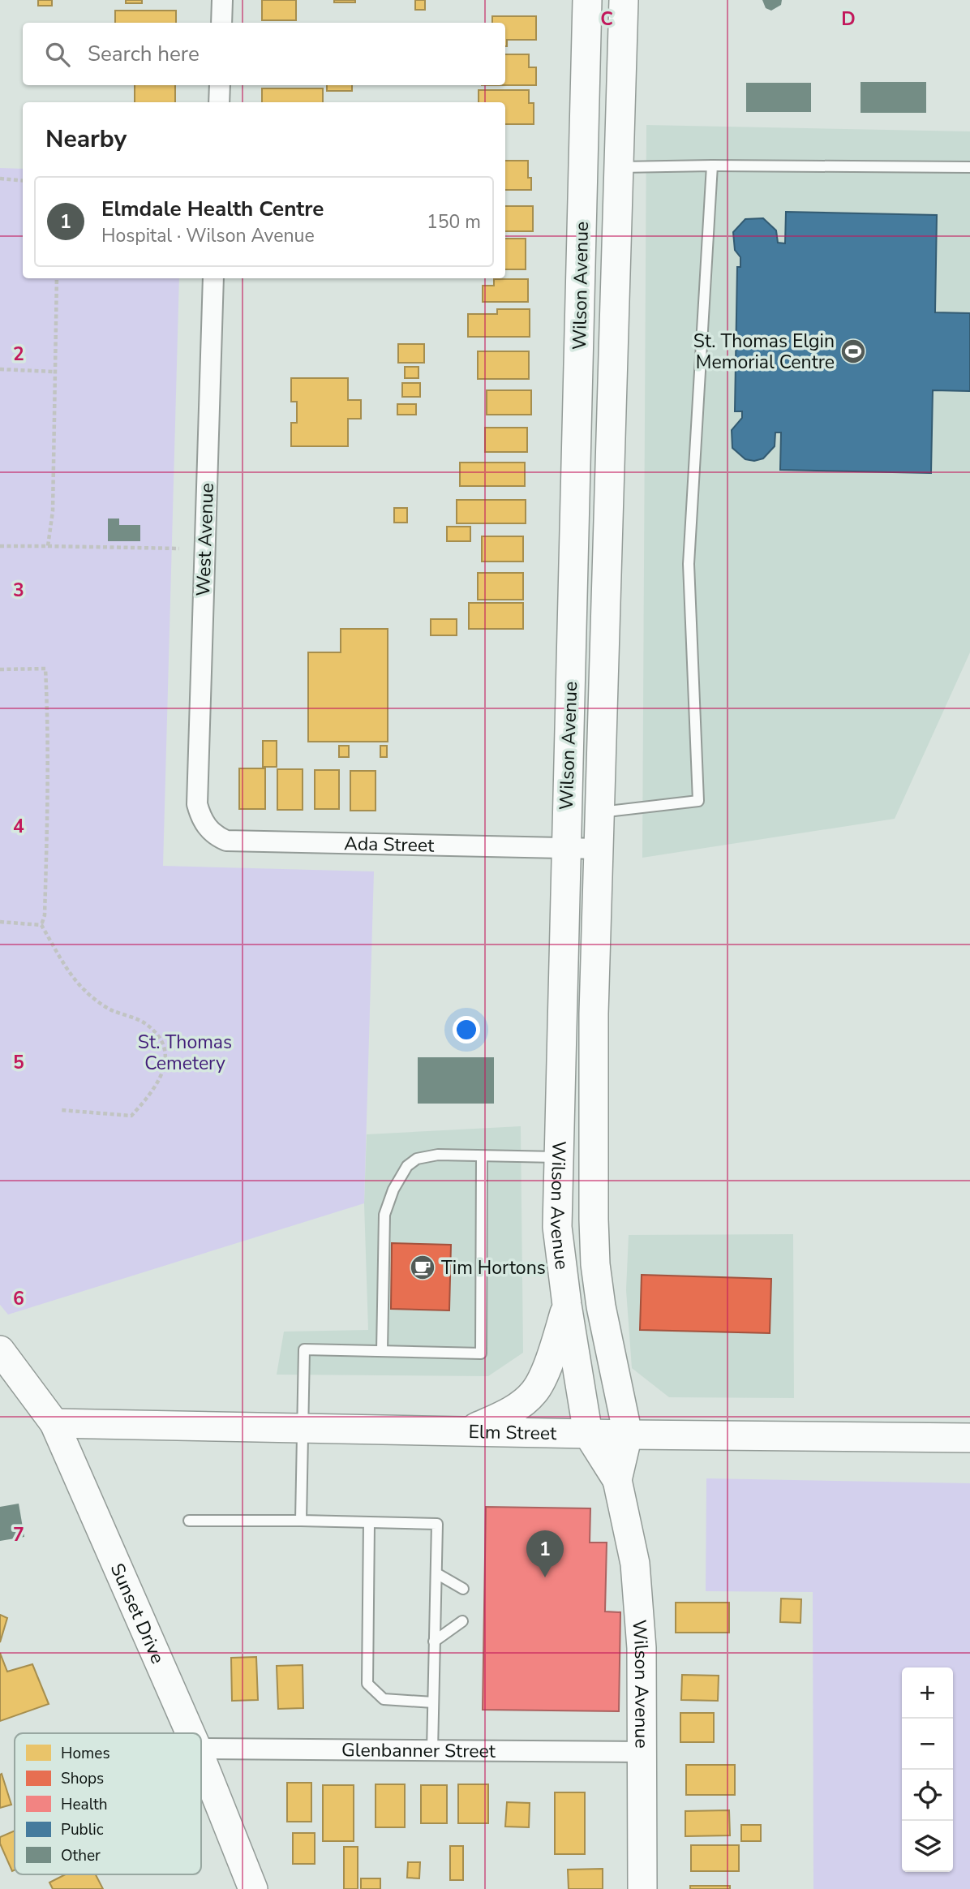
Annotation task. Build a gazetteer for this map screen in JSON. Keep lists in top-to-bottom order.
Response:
{
  "streets": {
    "street": [
      "Wilson Avenue",
      "West Avenue",
      "Ada Street",
      "Elm Street",
      "Sunset Drive",
      "Glenbanner Street"
    ]
  },
  "crossings": [
    ["Wilson Avenue", "Ada Street"],
    ["Wilson Avenue", "Elm Street"],
    ["Wilson Avenue", "Glenbanner Street"],
    ["West Avenue", "Ada Street"],
    ["Elm Street", "Sunset Drive"]
  ],
  "parks": ["St. Thomas Cemetery"],
  "places": {
    "sports": ["St. Thomas Elgin Memorial Centre"],
    "cafe": ["Tim Hortons"]
  },
  "legend": [
    "Homes",
    "Shops",
    "Health",
    "Public",
    "Other"
  ],
  "page": {
    "search": "Search here",
    "heading": "Nearby",
    "list": [
      {
        "mark": "1",
        "name": "Elmdale Health Centre",
        "note": "Hospital · Wilson Avenue",
        "value": "150 m"
      }
    ],
    "pins": "1",
    "map_buttons": ["+", "−"]
  },
  "grid": {
    "columns": ["C", "D"],
    "rows": [
      "2",
      "3",
      "4",
      "5",
      "6",
      "7"
    ]
  }
}
